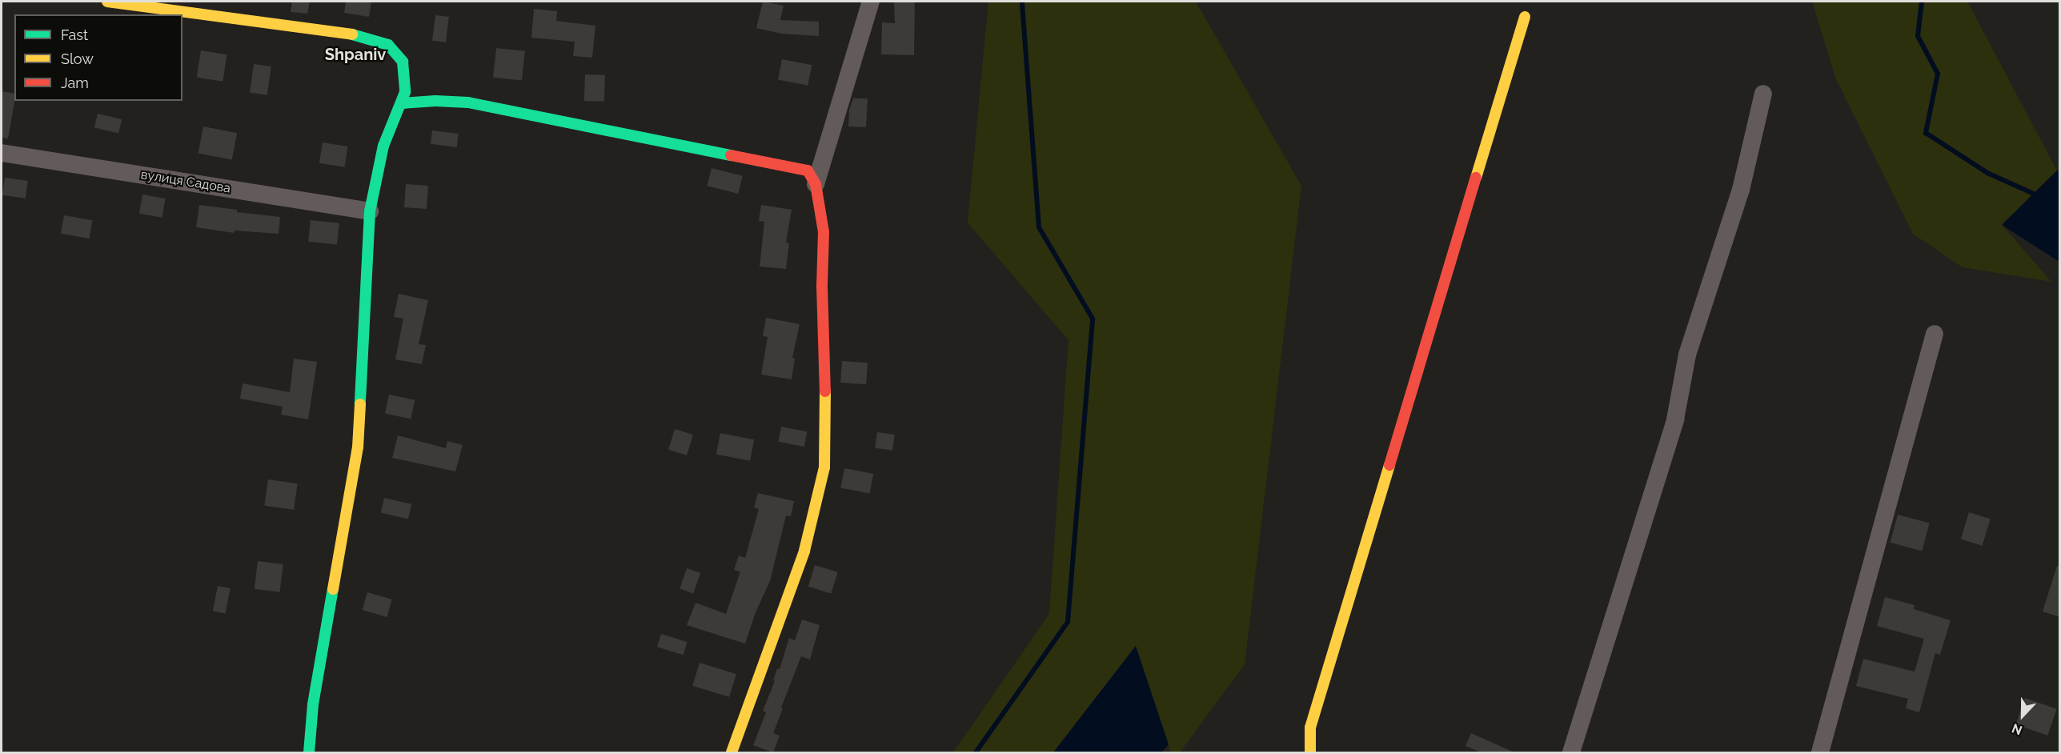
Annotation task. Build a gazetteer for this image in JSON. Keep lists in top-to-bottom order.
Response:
{
  "streets": {
    "street": ["вулиця Садова"]
  },
  "districts": ["Shpaniv"],
  "legend": ["Fast", "Slow", "Jam"],
  "north": "bottom"
}
